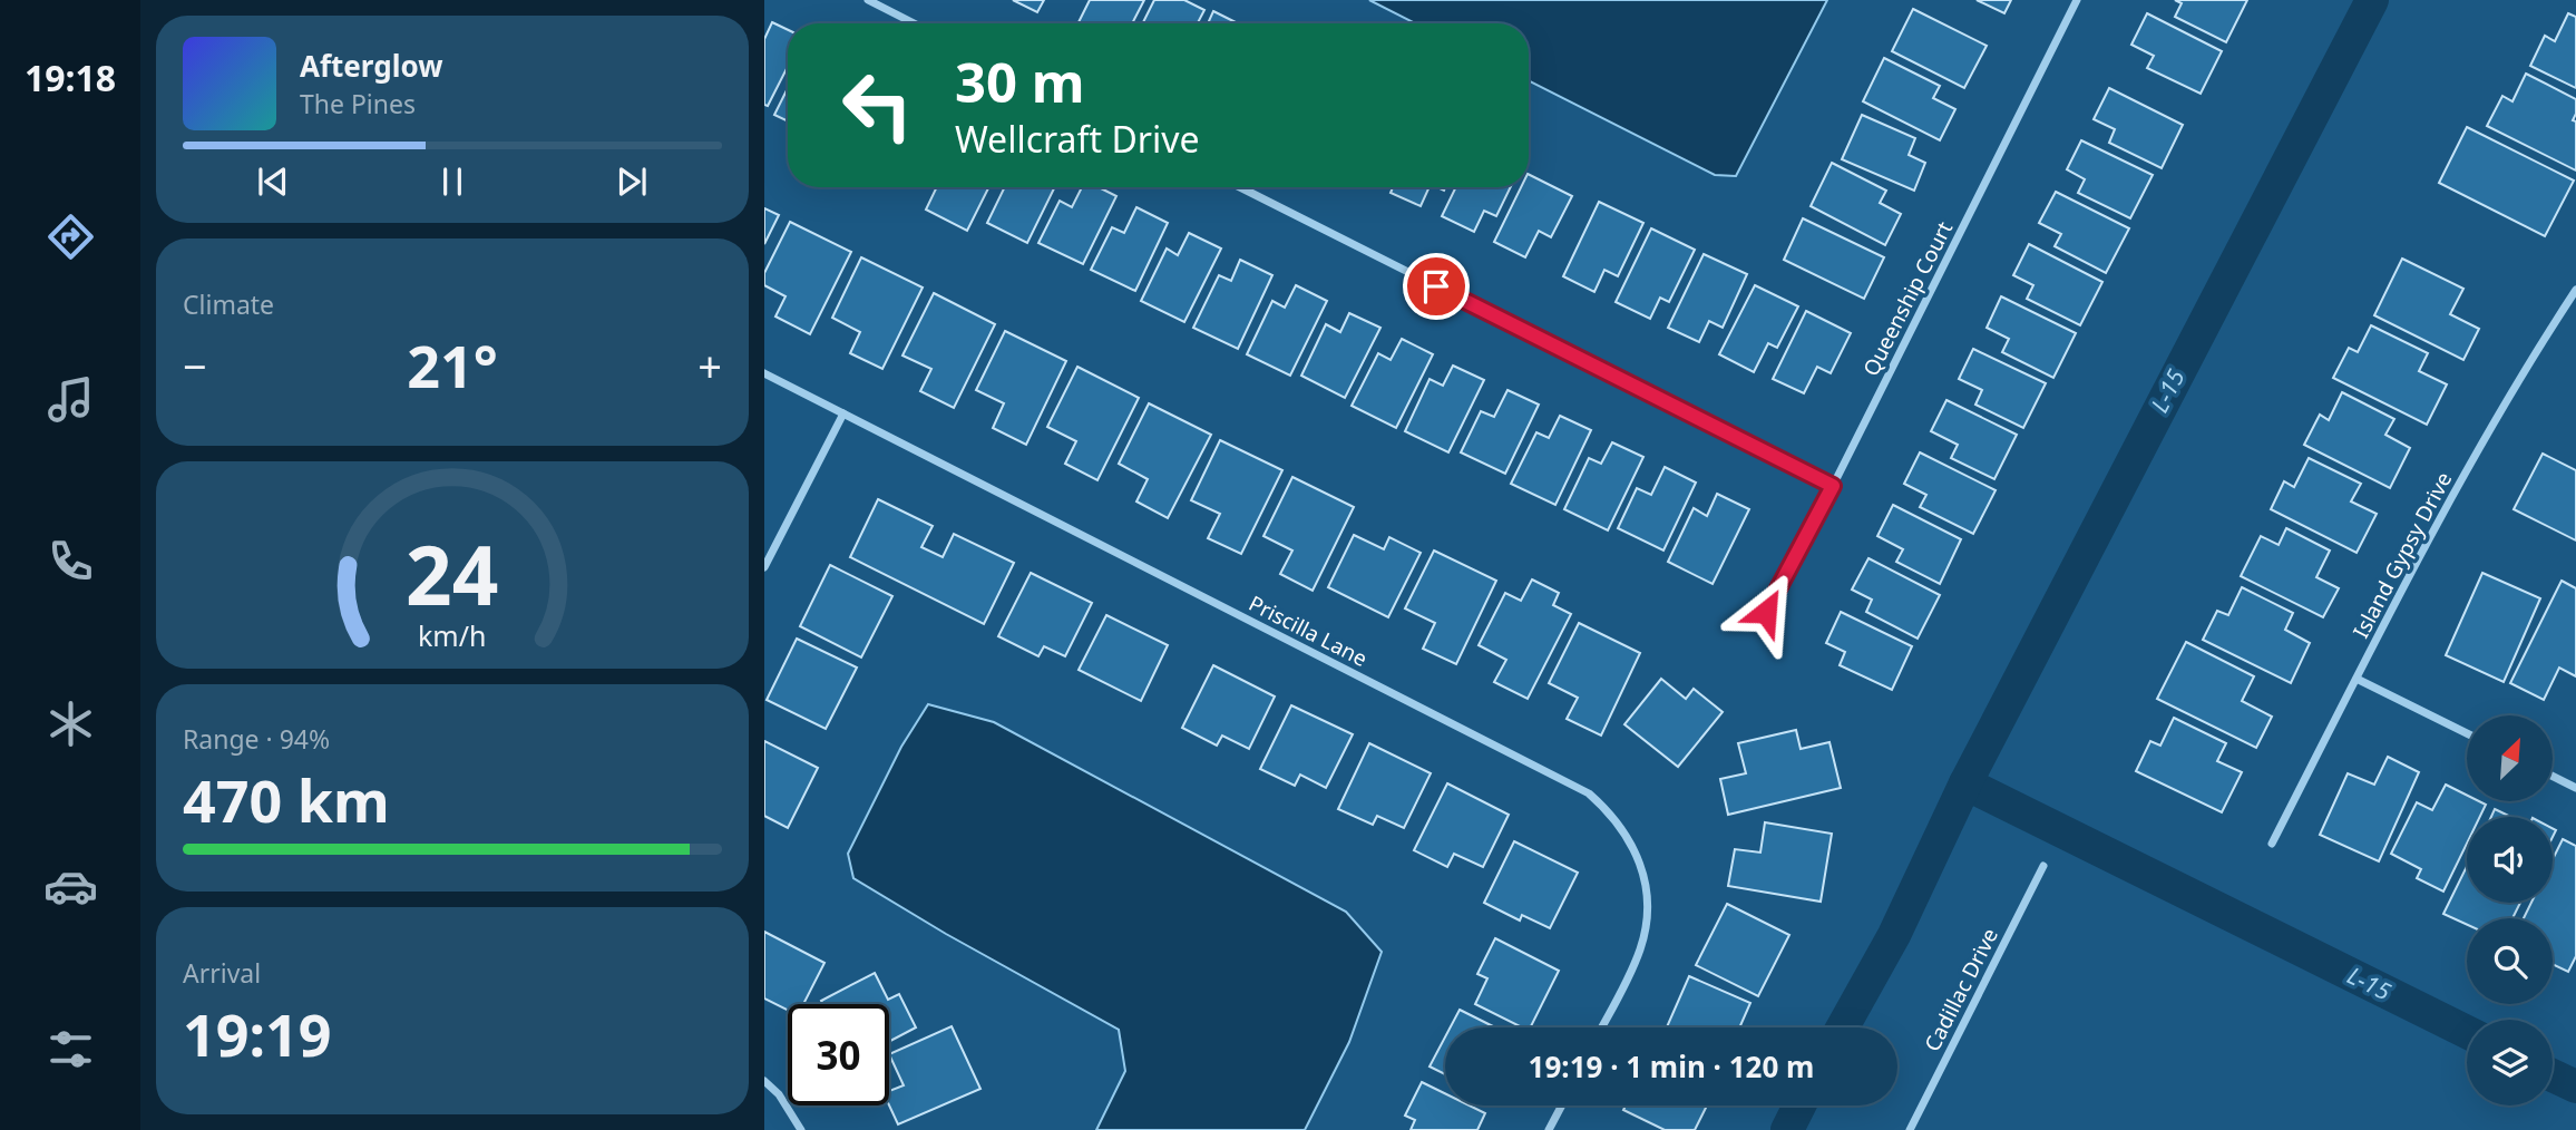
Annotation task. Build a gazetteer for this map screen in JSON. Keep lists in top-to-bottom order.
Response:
{
  "streets": {
    "street": [
      "Queenship Court",
      "Island Gypsy Drive",
      "Priscilla Lane",
      "Cadillac Drive"
    ]
  },
  "water": ["L-15"],
  "north": "top right",
  "page": {
    "tabs": "19:18",
    "turn": ["30 m", "Wellcraft Drive"],
    "song": ["Afterglow", "The Pines"],
    "tile": [
      "Climate",
      ["Range · 94%", "470 km"],
      ["Arrival", "19:19"]
    ],
    "heat": ["−", "21°", "+"],
    "limit": "30",
    "trip": "19:19 · 1 min · 120 m",
    "gauge": ["24", "km/h"]
  }
}
